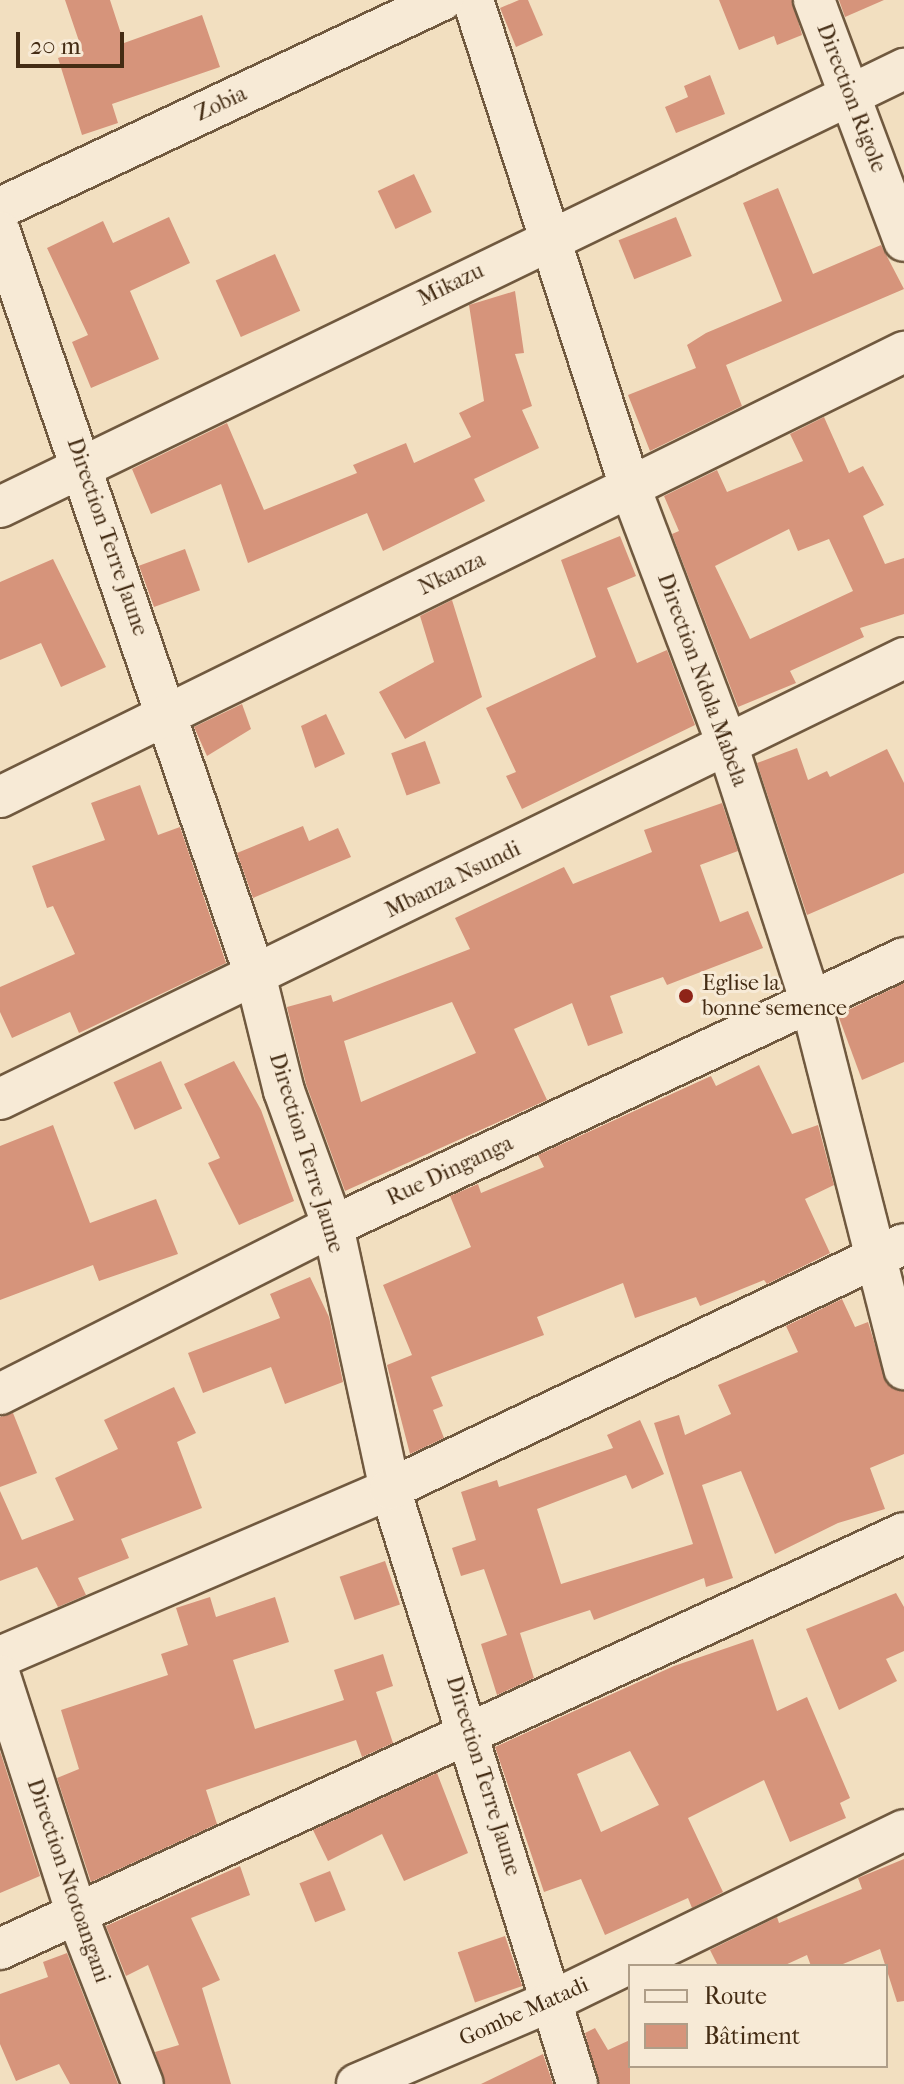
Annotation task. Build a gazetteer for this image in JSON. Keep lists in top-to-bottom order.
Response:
{
  "streets": {
    "street": [
      "Direction Rigole",
      "Zobia",
      "Mikazu",
      "Direction Terre Jaune",
      "Nkanza",
      "Direction Ndola Mabela",
      "Mbanza Nsundi",
      "Rue Dinganga",
      "Direction Ntotoangani",
      "Gombe Matadi"
    ]
  },
  "crossings": [
    ["Direction Rigole", "Mikazu"],
    ["Mikazu", "Direction Terre Jaune"],
    ["Mikazu", "Direction Ndola Mabela"],
    ["Direction Terre Jaune", "Nkanza"],
    ["Direction Terre Jaune", "Mbanza Nsundi"],
    ["Direction Terre Jaune", "Rue Dinganga"],
    ["Direction Terre Jaune", "Gombe Matadi"],
    ["Nkanza", "Direction Ndola Mabela"],
    ["Direction Ndola Mabela", "Mbanza Nsundi"],
    ["Direction Ndola Mabela", "Rue Dinganga"]
  ],
  "places": ["Eglise la bonne semence"],
  "legend": ["Route", "Bâtiment"],
  "scale_bar": "20 m"
}
